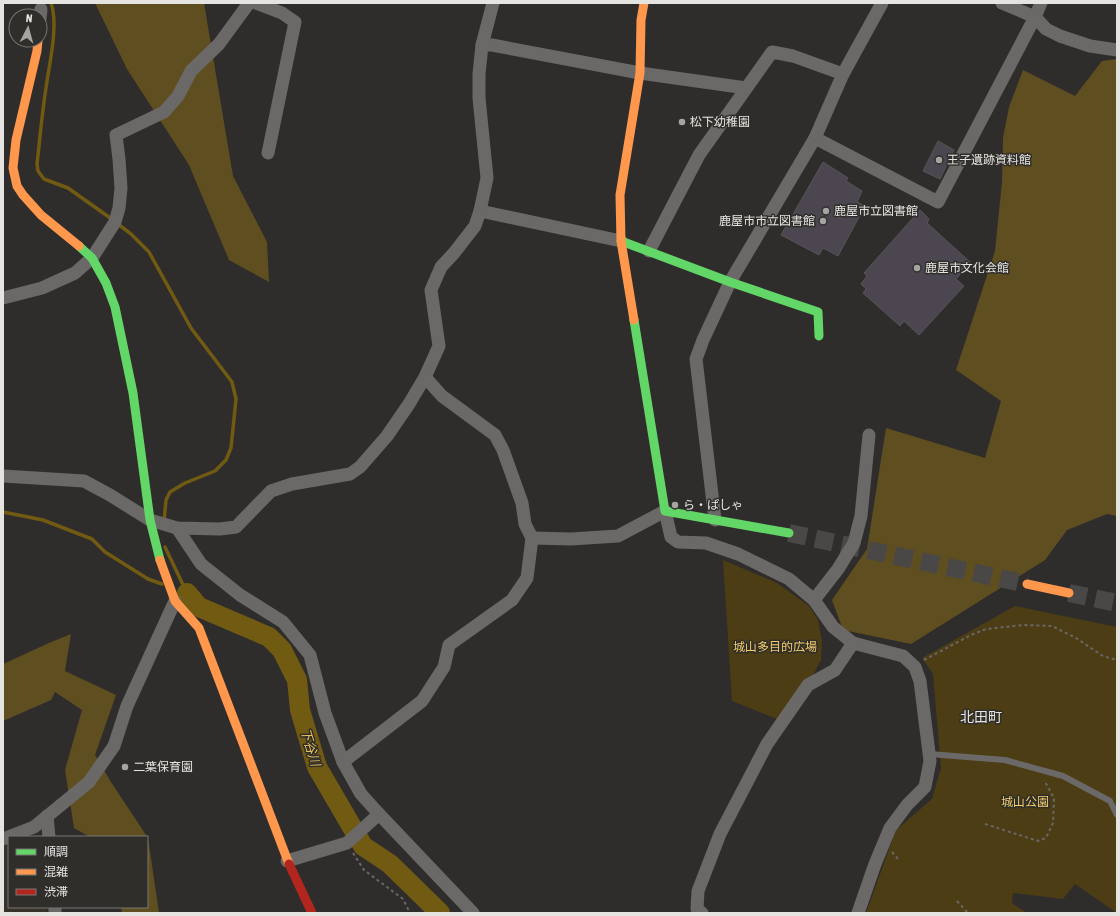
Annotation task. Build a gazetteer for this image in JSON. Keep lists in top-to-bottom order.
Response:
{
  "districts": ["北田町"],
  "water": ["下谷川"],
  "parks": ["城山多目的広場", "城山公園"],
  "places": [
    "松下幼稚園",
    "王子遺跡資料館",
    "鹿屋市立図書館",
    "鹿屋市市立図書館",
    "鹿屋市文化会館",
    "ら・ぱしゃ",
    "二葉保育園"
  ],
  "legend": ["順調", "混雑", "渋滞"],
  "north": "top"
}
